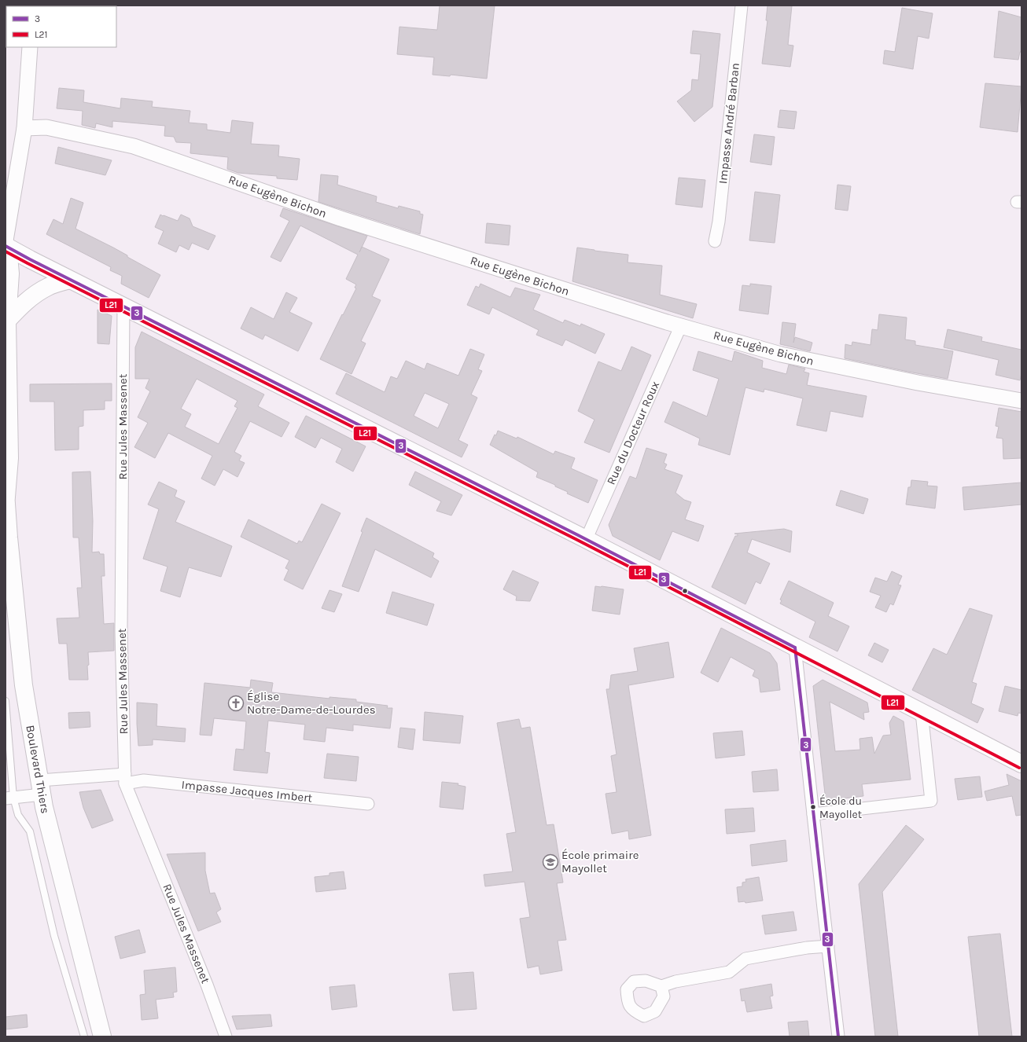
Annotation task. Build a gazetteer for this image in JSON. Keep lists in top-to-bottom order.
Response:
{
  "streets": {
    "main road": ["Boulevard Thiers"],
    "street": [
      "Impasse André Barban",
      "Rue Eugène Bichon",
      "Rue Jules Massenet",
      "Rue du Docteur Roux",
      "Impasse Jacques Imbert"
    ]
  },
  "crossings": [
    ["Rue Eugène Bichon", "Rue du Docteur Roux"],
    ["Rue Jules Massenet", "Impasse Jacques Imbert"],
    ["Boulevard Thiers", "Impasse Jacques Imbert"]
  ],
  "places": {
    "church": ["Église Notre-Dame-de-Lourdes"],
    "other": ["École du Mayollet"],
    "school or university": ["École primaire Mayollet"]
  },
  "lines": ["transit line 3", "transit line L21"],
  "legend": ["3", "L21"]
}
